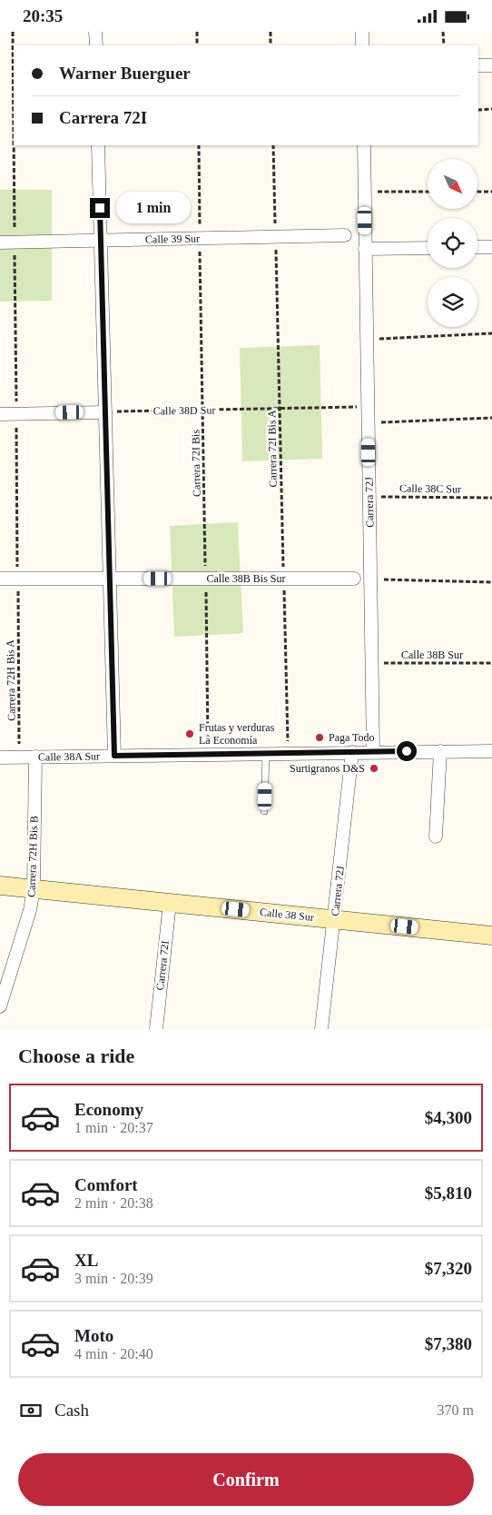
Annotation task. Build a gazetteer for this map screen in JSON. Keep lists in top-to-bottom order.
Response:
{
  "streets": {
    "street": [
      "Calle 39 Sur",
      "Carrera 72J",
      "Calle 38B Bis Sur",
      "Calle 38A Sur",
      "Carrera 72H Bis B",
      "Calle 38 Sur",
      "Carrera 72I"
    ],
    "path": [
      "Calle 38D Sur",
      "Carrera 72I Bis A",
      "Carrera 72I Bis",
      "Calle 38C Sur",
      "Calle 38B Sur",
      "Carrera 72H Bis A"
    ]
  },
  "crossings": [
    ["Calle 39 Sur", "Carrera 72I Bis A"],
    ["Calle 39 Sur", "Carrera 72I Bis"],
    ["Calle 39 Sur", "Carrera 72H Bis A"],
    ["Calle 38D Sur", "Carrera 72I Bis A"],
    ["Calle 38D Sur", "Carrera 72I Bis"],
    ["Calle 38D Sur", "Carrera 72J"],
    ["Carrera 72I Bis A", "Calle 38B Bis Sur"],
    ["Carrera 72I Bis A", "Calle 38A Sur"],
    ["Carrera 72I Bis", "Calle 38B Bis Sur"],
    ["Carrera 72I Bis", "Calle 38A Sur"],
    ["Calle 38C Sur", "Carrera 72J"],
    ["Carrera 72J", "Calle 38B Sur"],
    ["Carrera 72J", "Calle 38A Sur"],
    ["Carrera 72J", "Calle 38 Sur"],
    ["Calle 38B Bis Sur", "Carrera 72H Bis A"],
    ["Carrera 72H Bis A", "Calle 38A Sur"],
    ["Calle 38A Sur", "Carrera 72H Bis B"],
    ["Carrera 72H Bis B", "Calle 38 Sur"],
    ["Calle 38 Sur", "Carrera 72I"]
  ],
  "places": ["Frutas y verduras La Economía", "Paga Todo", "Surtigranos D&S"],
  "north": "bottom right",
  "page": {
    "status": "20:35",
    "banner": ["Warner Buerguer", "Carrera 72I"],
    "bubble": "1 min",
    "heading": "Choose a ride",
    "list": [
      {
        "name": "Economy",
        "note": "1 min · 20:37",
        "value": "$4,300"
      },
      {
        "name": "Comfort",
        "note": "2 min · 20:38",
        "value": "$5,810"
      },
      {
        "name": "XL",
        "note": "3 min · 20:39",
        "value": "$7,320"
      },
      {
        "name": "Moto",
        "note": "4 min · 20:40",
        "value": "$7,380"
      }
    ],
    "pay": ["Cash", "370 m"],
    "buttons": "Confirm"
  }
}
